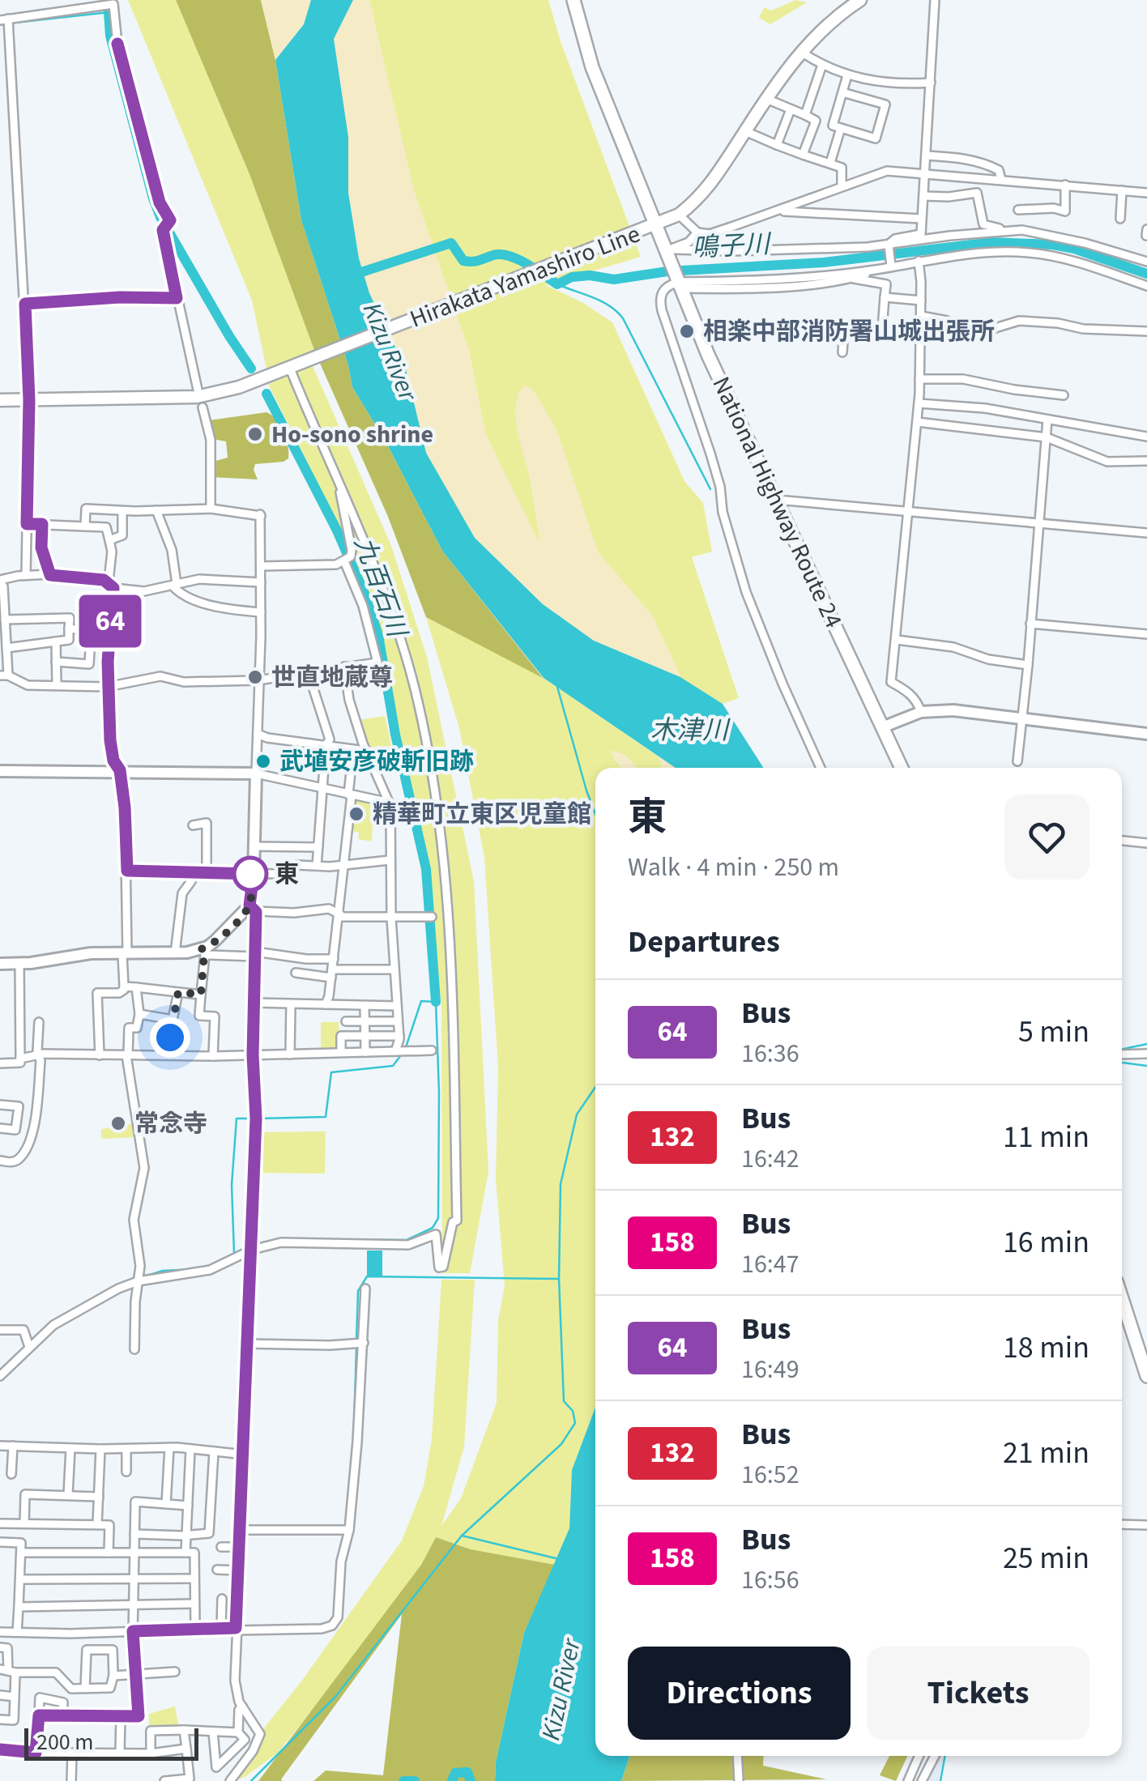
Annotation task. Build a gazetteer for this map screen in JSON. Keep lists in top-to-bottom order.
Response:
{
  "streets": {
    "highway": ["National Highway Route 24"],
    "main road": ["Hirakata Yamashiro Line"]
  },
  "crossings": [
    ["Hirakata Yamashiro Line", "National Highway Route 24"]
  ],
  "water": [
    "鳴子川",
    "Kizu River",
    "九百石川",
    "木津川"
  ],
  "places": [
    "相楽中部消防署山城出張所",
    "Ho-sono shrine",
    "世直地蔵尊",
    "武埴安彦破斬旧跡",
    "精華町立東区児童館",
    "東",
    "常念寺"
  ],
  "lines": ["bus line 64"],
  "scale_bar": "200 m",
  "page": {
    "on_map": "64",
    "heading": [
      ["東", "Walk · 4 min · 250 m"],
      "Departures"
    ],
    "list": [
      {
        "mark": "64",
        "name": "Bus",
        "note": "16:36",
        "value": "5 min"
      },
      {
        "mark": "132",
        "name": "Bus",
        "note": "16:42",
        "value": "11 min"
      },
      {
        "mark": "158",
        "name": "Bus",
        "note": "16:47",
        "value": "16 min"
      },
      {
        "mark": "64",
        "name": "Bus",
        "note": "16:49",
        "value": "18 min"
      },
      {
        "mark": "132",
        "name": "Bus",
        "note": "16:52",
        "value": "21 min"
      },
      {
        "mark": "158",
        "name": "Bus",
        "note": "16:56",
        "value": "25 min"
      }
    ],
    "buttons": ["Directions", "Tickets"],
    "scale": "200 m"
  }
}
